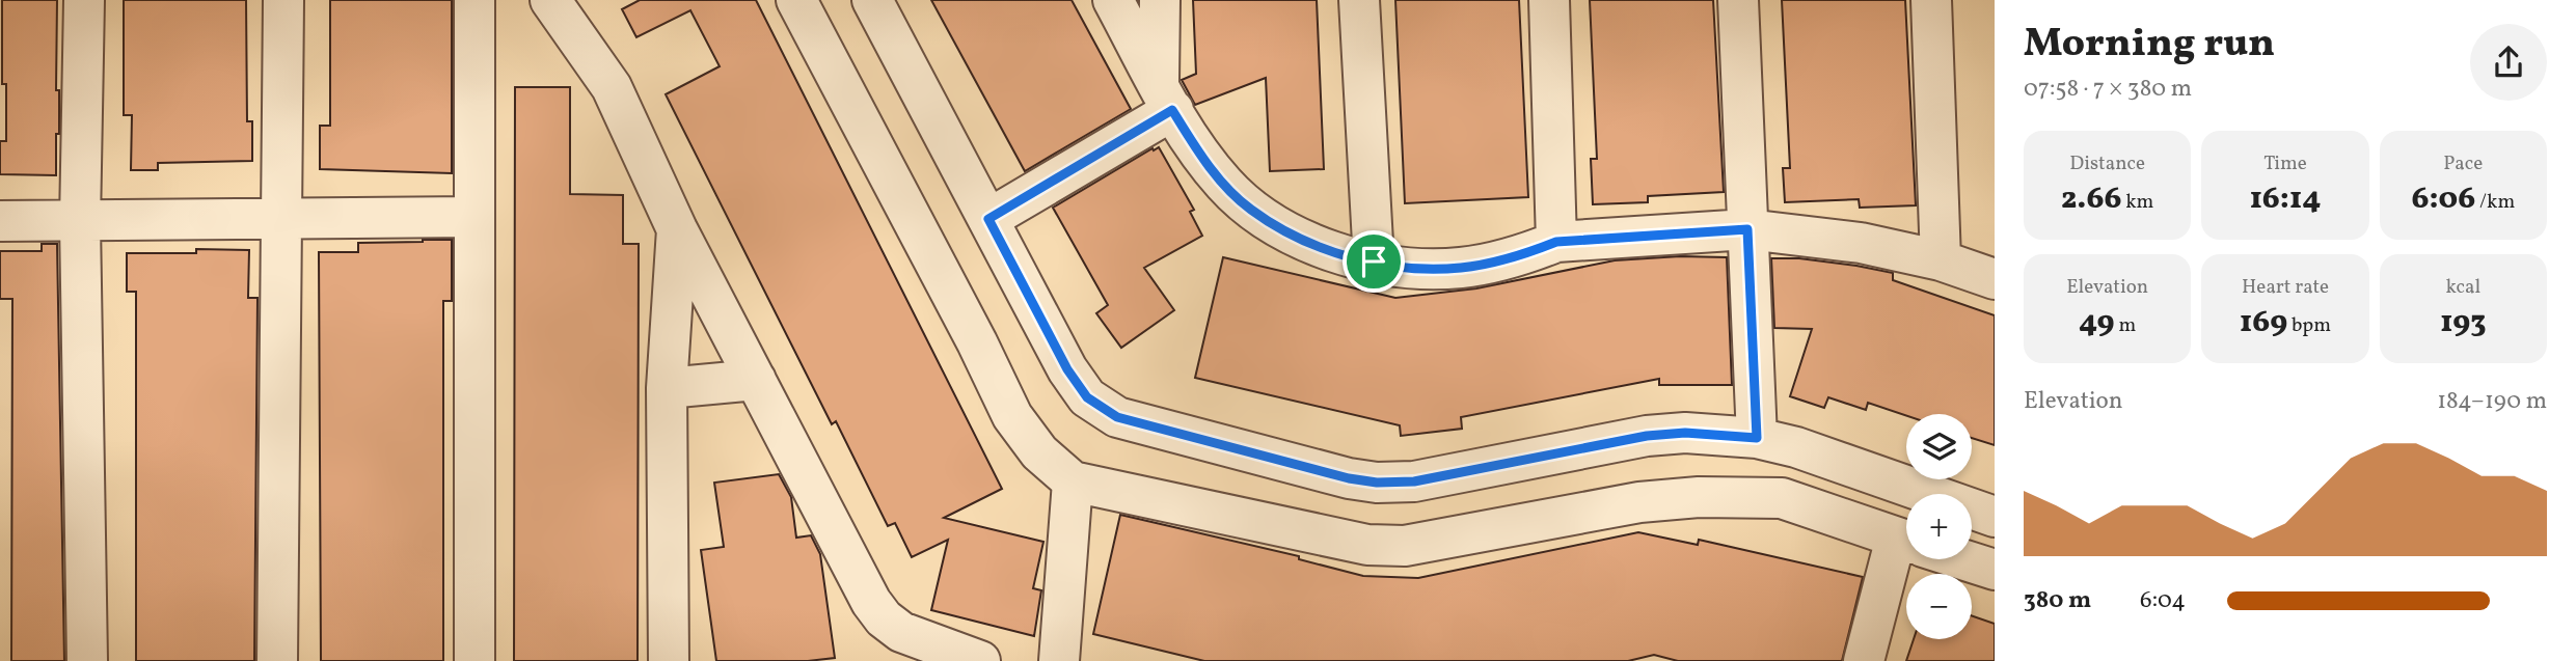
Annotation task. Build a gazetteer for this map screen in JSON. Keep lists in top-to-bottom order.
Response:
{
  "page": {
    "heading": ["Morning run", "07:58 · 7 × 380 m"],
    "stats": [
      ["Distance", "2.66 km"],
      ["Time", "16:14"],
      ["Pace", "6:06 /km"],
      ["Elevation", "49 m"],
      ["Heart rate", "169 bpm"],
      ["kcal", "193"]
    ],
    "chart": ["Elevation", "184–190 m"],
    "map_buttons": ["+", "−"],
    "list": [
      {
        "name": "380 m",
        "note": "6:04"
      }
    ]
  }
}
